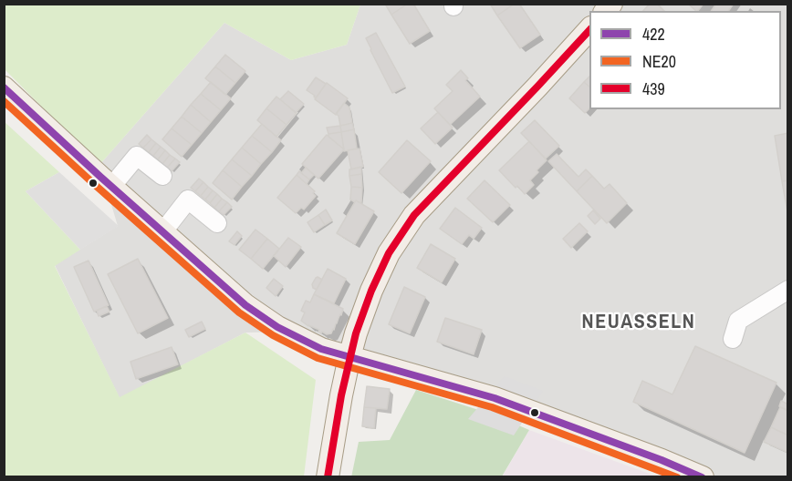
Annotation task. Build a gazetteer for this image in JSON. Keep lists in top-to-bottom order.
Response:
{
  "districts": ["NEUASSELN"],
  "lines": ["transit line 439", "transit line 422", "transit line NE20"],
  "legend": ["422", "NE20", "439"]
}
